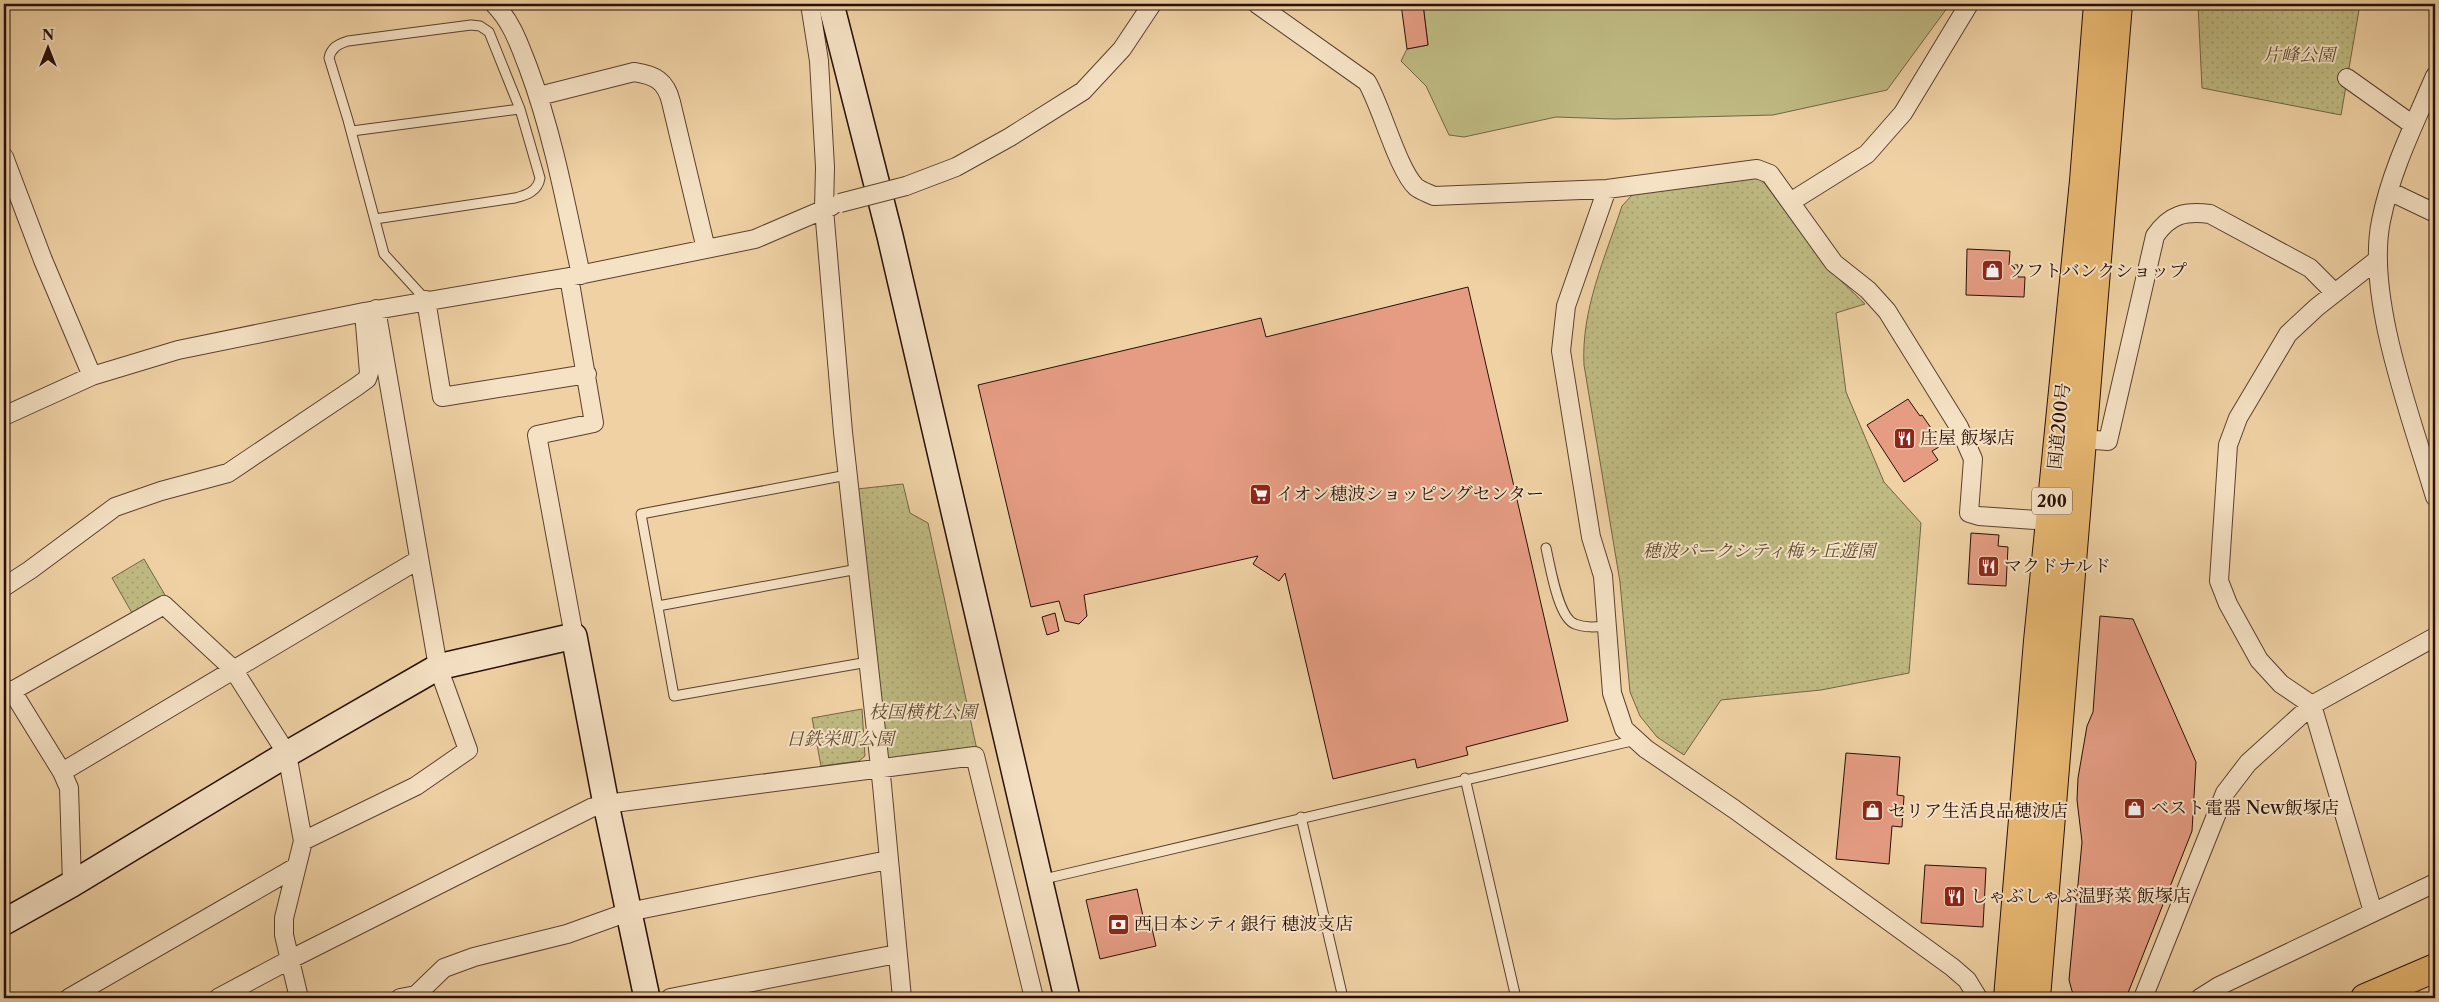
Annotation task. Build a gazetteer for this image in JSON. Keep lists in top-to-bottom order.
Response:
{
  "streets": {
    "main road": ["国道200号", "200"]
  },
  "parks": [
    "片峰公園",
    "穂波パークシティ梅ヶ丘遊園",
    "枝国横枕公園",
    "日鉄栄町公園"
  ],
  "places": {
    "shop": ["ソフトバンクショップ", "ベスト電器 New飯塚店", "セリア生活良品穂波店"],
    "restaurant": ["庄屋 飯塚店", "マクドナルド", "しゃぶしゃぶ温野菜 飯塚店"],
    "supermarket": ["イオン穂波ショッピングセンター"],
    "bank": ["西日本シティ銀行 穂波支店"]
  },
  "north": "top"
}
